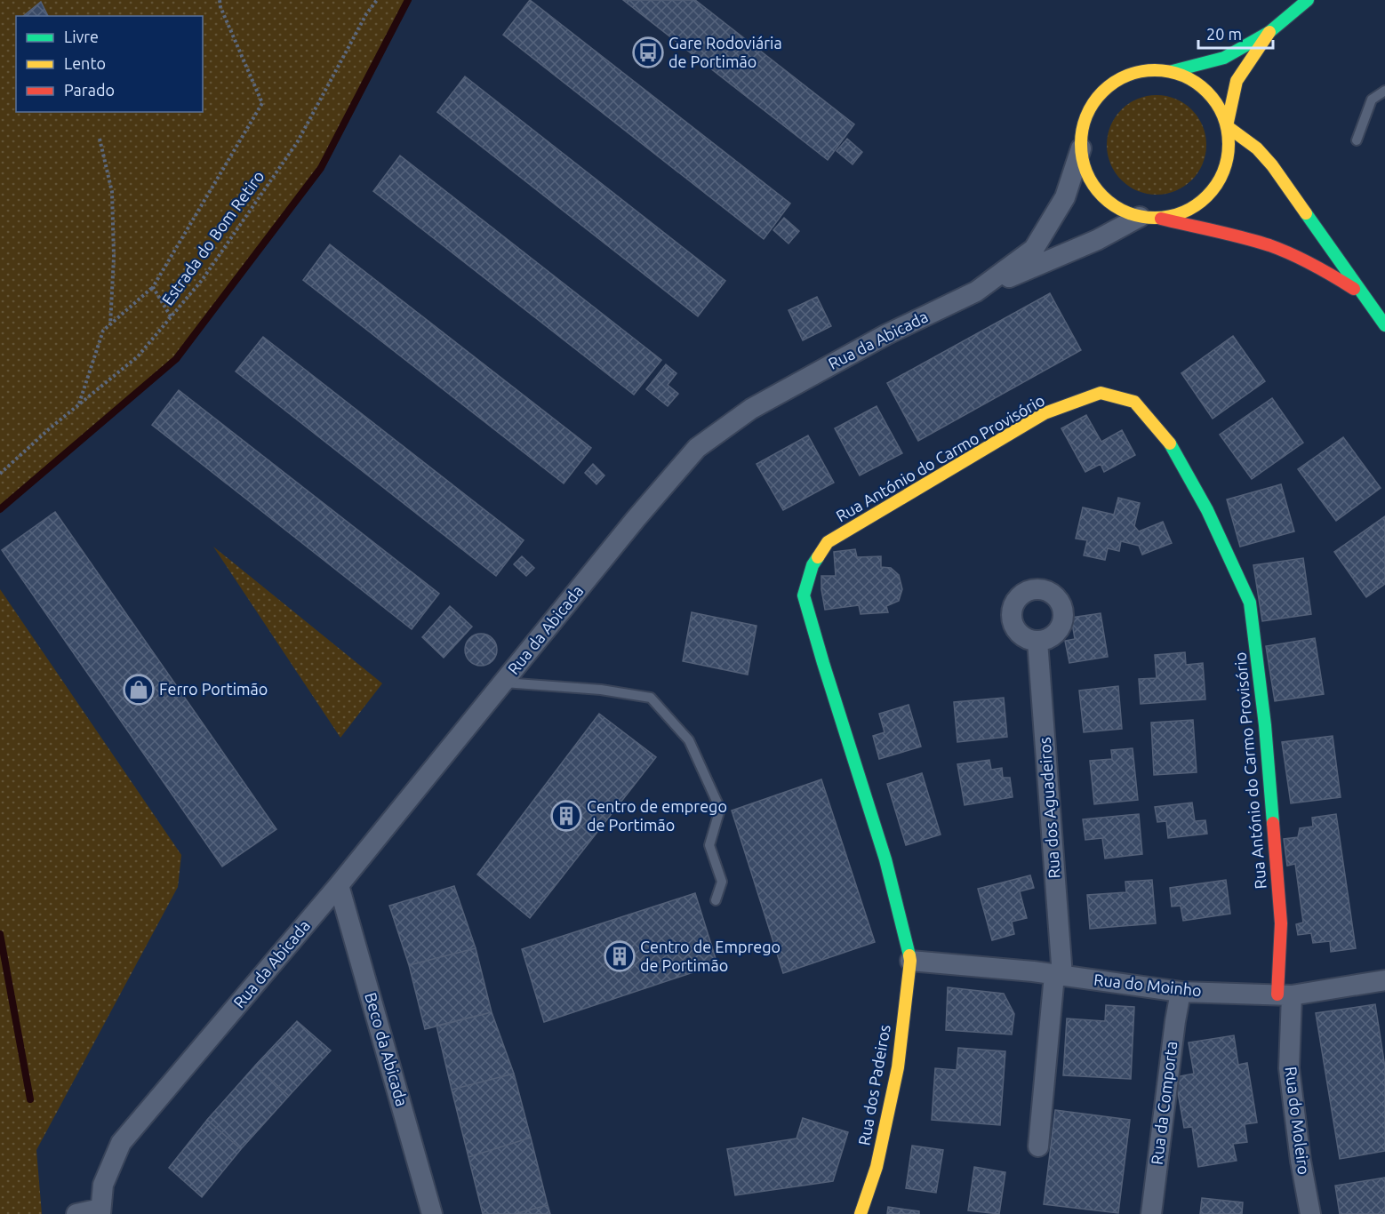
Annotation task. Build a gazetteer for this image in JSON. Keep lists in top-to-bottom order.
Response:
{
  "streets": {
    "street": [
      "Rua da Abicada",
      "Rua António do Carmo Provisório",
      "Rua dos Aguadeiros",
      "Rua do Moinho",
      "Beco da Abicada",
      "Rua dos Padeiros",
      "Rua da Comporta",
      "Rua do Moleiro"
    ],
    "path": ["Estrada do Bom Retiro"]
  },
  "crossings": [
    ["Rua da Abicada", "Beco da Abicada"],
    ["Rua António do Carmo Provisório", "Rua do Moinho"],
    ["Rua António do Carmo Provisório", "Rua dos Padeiros"],
    ["Rua António do Carmo Provisório", "Rua do Moleiro"],
    ["Rua dos Aguadeiros", "Rua do Moinho"],
    ["Rua do Moinho", "Rua dos Padeiros"],
    ["Rua do Moinho", "Rua da Comporta"],
    ["Rua do Moinho", "Rua do Moleiro"]
  ],
  "places": {
    "bus stop": ["Gare Rodoviária de Portimão"],
    "shop": ["Ferro Portimão"],
    "building": ["Centro de emprego de Portimão", "Centro de Emprego de Portimão"]
  },
  "legend": ["Livre", "Lento", "Parado"],
  "scale_bar": "20 m"
}
